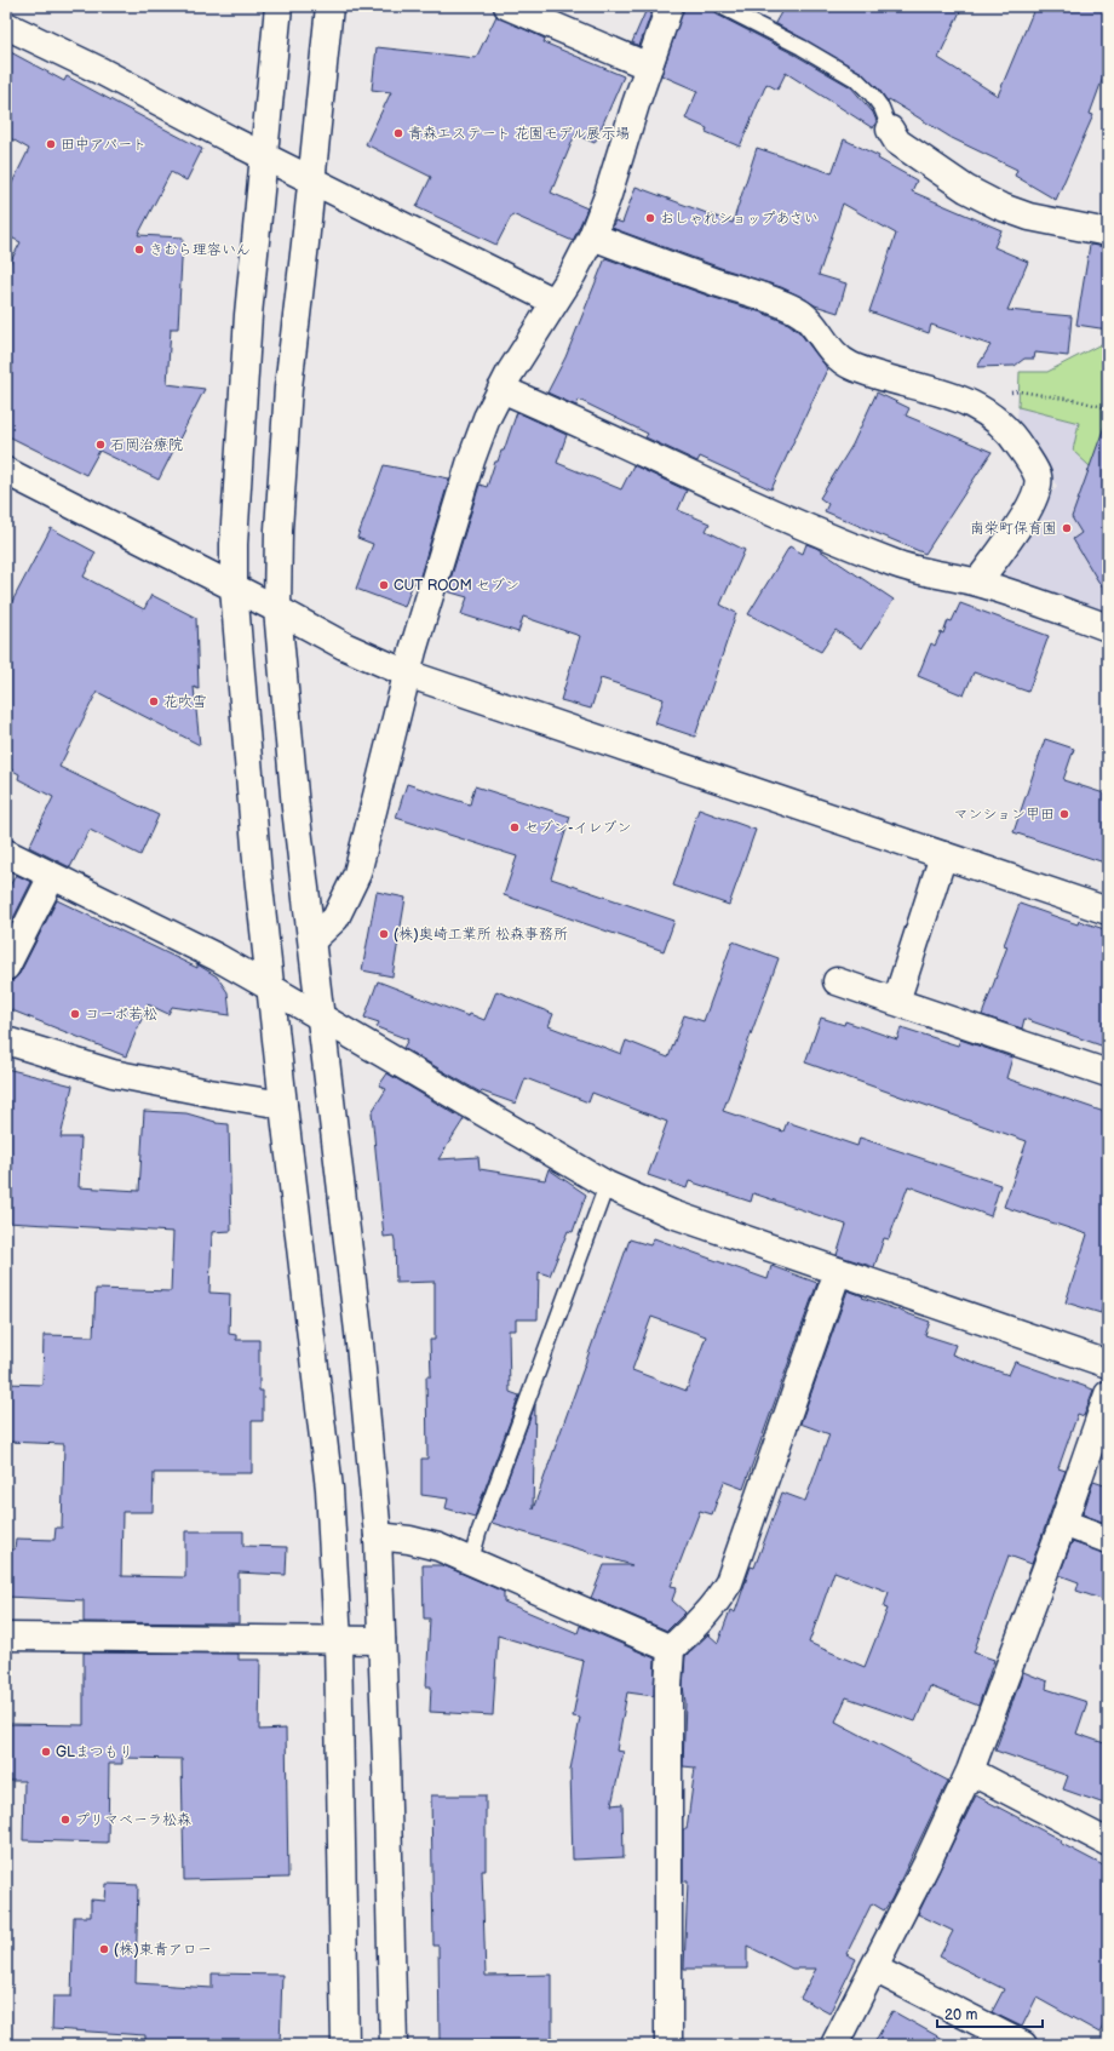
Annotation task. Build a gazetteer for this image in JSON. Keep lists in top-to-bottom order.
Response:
{
  "places": [
    "青森エステート 花園モデル展示場",
    "田中アパート",
    "おしゃれショップあさい",
    "きむら理容いん",
    "石岡治療院",
    "南栄町保育園",
    "CUT ROOM セブン",
    "花吹雪",
    "マンション甲田",
    "セブン-イレブン",
    "(株)奥崎工業所 松森事務所",
    "コーポ若松",
    "GLまつもり",
    "プリマベーラ松森",
    "(株)東青アロー"
  ],
  "scale_bar": "20 m"
}
